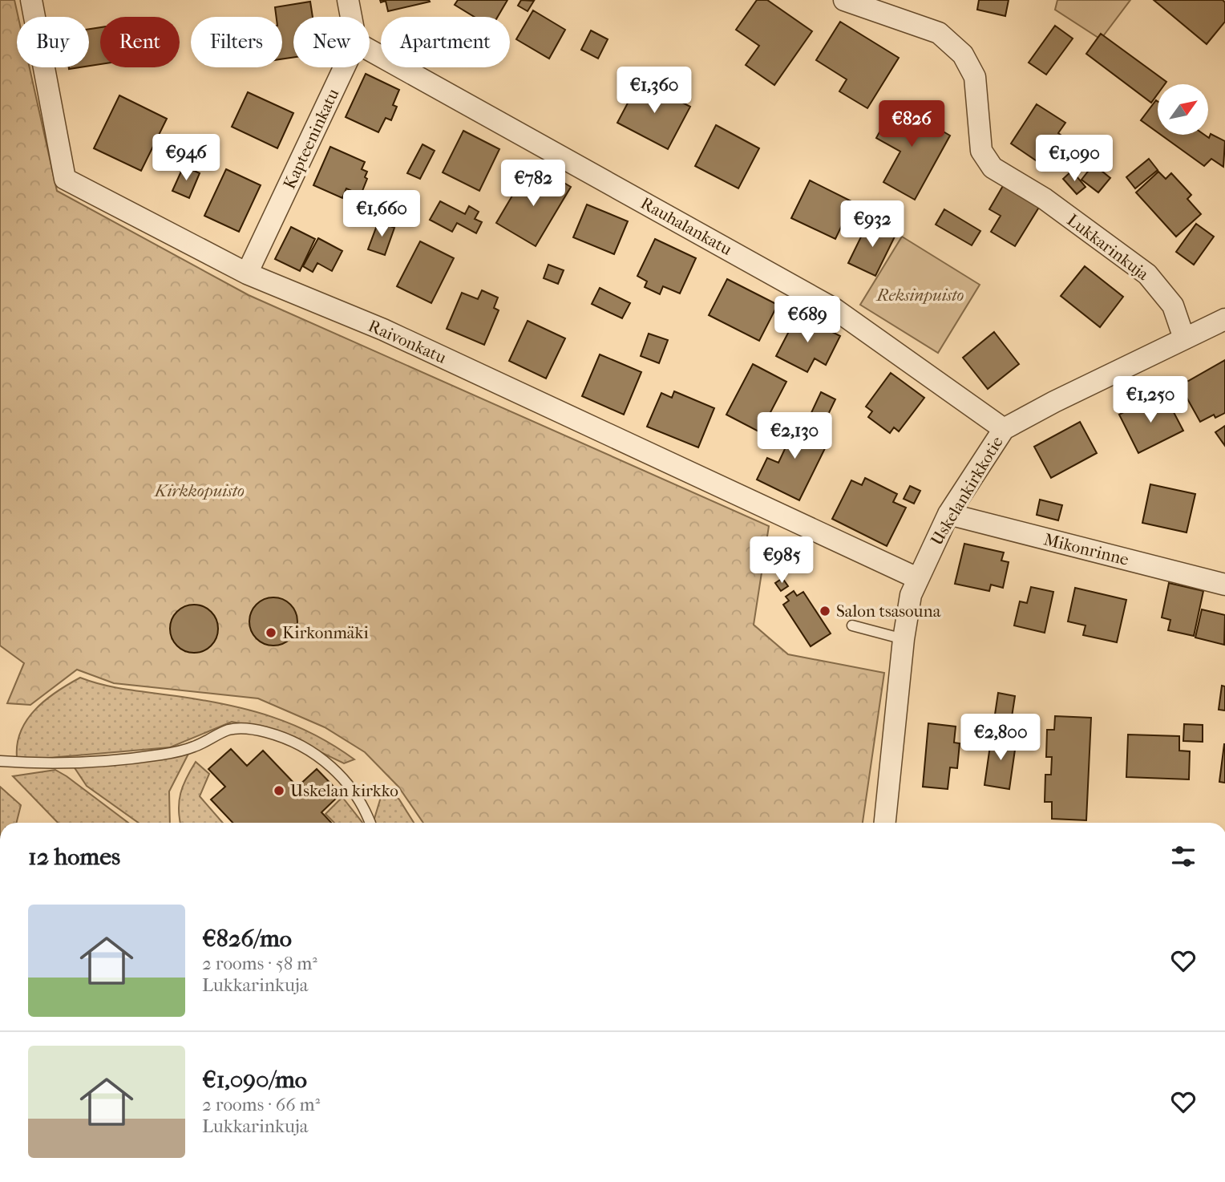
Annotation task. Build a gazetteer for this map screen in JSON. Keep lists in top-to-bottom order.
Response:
{
  "streets": {
    "street": [
      "Kapteeninkatu",
      "Rauhalankatu",
      "Lukkarinkuja",
      "Raivonkatu",
      "Uskelankirkkotie",
      "Mikonrinne"
    ]
  },
  "crossings": [
    ["Kapteeninkatu", "Raivonkatu"],
    ["Rauhalankatu", "Uskelankirkkotie"],
    ["Lukkarinkuja", "Uskelankirkkotie"],
    ["Raivonkatu", "Uskelankirkkotie"],
    ["Uskelankirkkotie", "Mikonrinne"]
  ],
  "parks": ["Reksinpuisto", "Kirkkopuisto"],
  "places": ["Salon tsasouna", "Kirkonmäki", "Uskelan kirkko"],
  "north": "top right",
  "page": {
    "chip": [
      "Buy",
      "Rent",
      "Filters",
      "New",
      "Apartment"
    ],
    "price": [
      "€1,360",
      "€826",
      "€946",
      "€1,090",
      "€782",
      "€1,660",
      "€932",
      "€689",
      "€1,250",
      "€2,130",
      "€985",
      "€2,800"
    ],
    "heading": "12 homes",
    "list": [
      {
        "name": "€826/mo",
        "note": "2 rooms · 58 m² · Lukkarinkuja"
      },
      {
        "name": "€1,090/mo",
        "note": "2 rooms · 66 m² · Lukkarinkuja"
      }
    ]
  }
}
